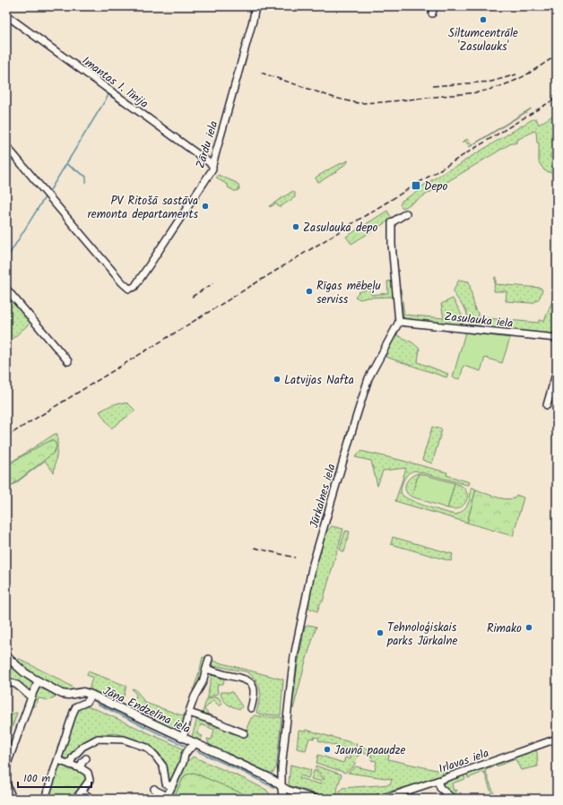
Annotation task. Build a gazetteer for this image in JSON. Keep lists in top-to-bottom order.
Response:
{
  "streets": {
    "street": [
      "Imantas 1. līnija",
      "Zārdu iela",
      "Zasulauka iela",
      "Jūrkalnes iela",
      "Jāņa Endzelīna iela",
      "Irlavas iela"
    ]
  },
  "crossings": [
    ["Imantas 1. līnija", "Zārdu iela"],
    ["Zasulauka iela", "Jūrkalnes iela"],
    ["Jūrkalnes iela", "Jāņa Endzelīna iela"]
  ],
  "places": {
    "other": [
      "Siltumcentrāle 'Zasulauks'",
      "PV Ritošā sastāva remonta departaments",
      "Zasulauka depo",
      "Rīgas mēbeļu serviss",
      "Latvijas Nafta",
      "Rimako",
      "Tehnoloģiskais parks Jūrkalne",
      "Jaunā paaudze"
    ],
    "transit": ["Depo"]
  },
  "scale_bar": "100 m"
}
